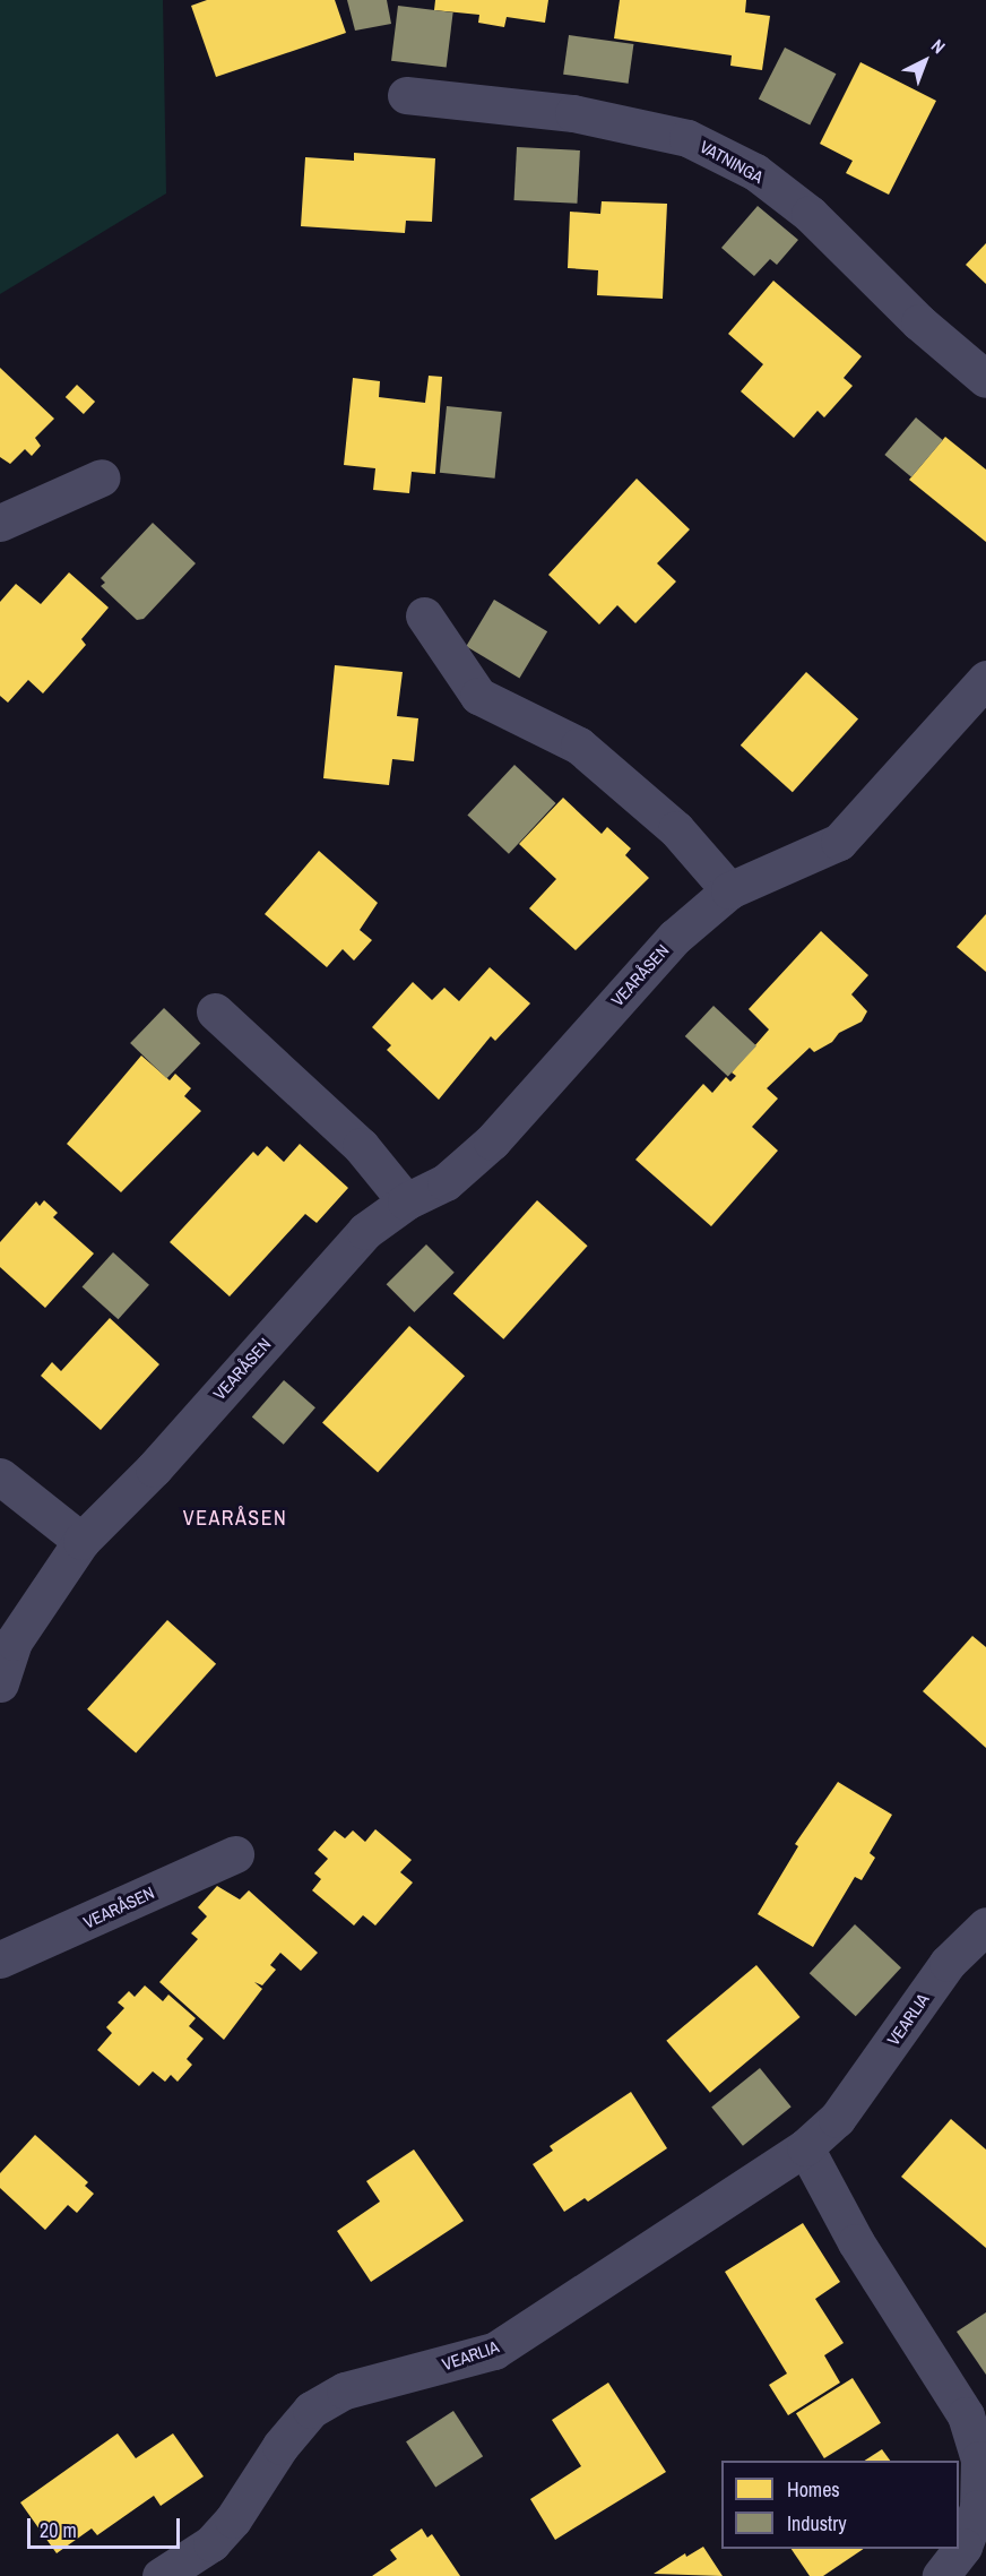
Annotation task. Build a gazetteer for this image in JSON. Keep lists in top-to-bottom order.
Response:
{
  "streets": {
    "street": ["VATNINGA", "VEARÅSEN", "VEARLIA"]
  },
  "districts": ["VEARÅSEN"],
  "legend": ["Homes", "Industry"],
  "scale_bar": "20 m",
  "north": "top right"
}
